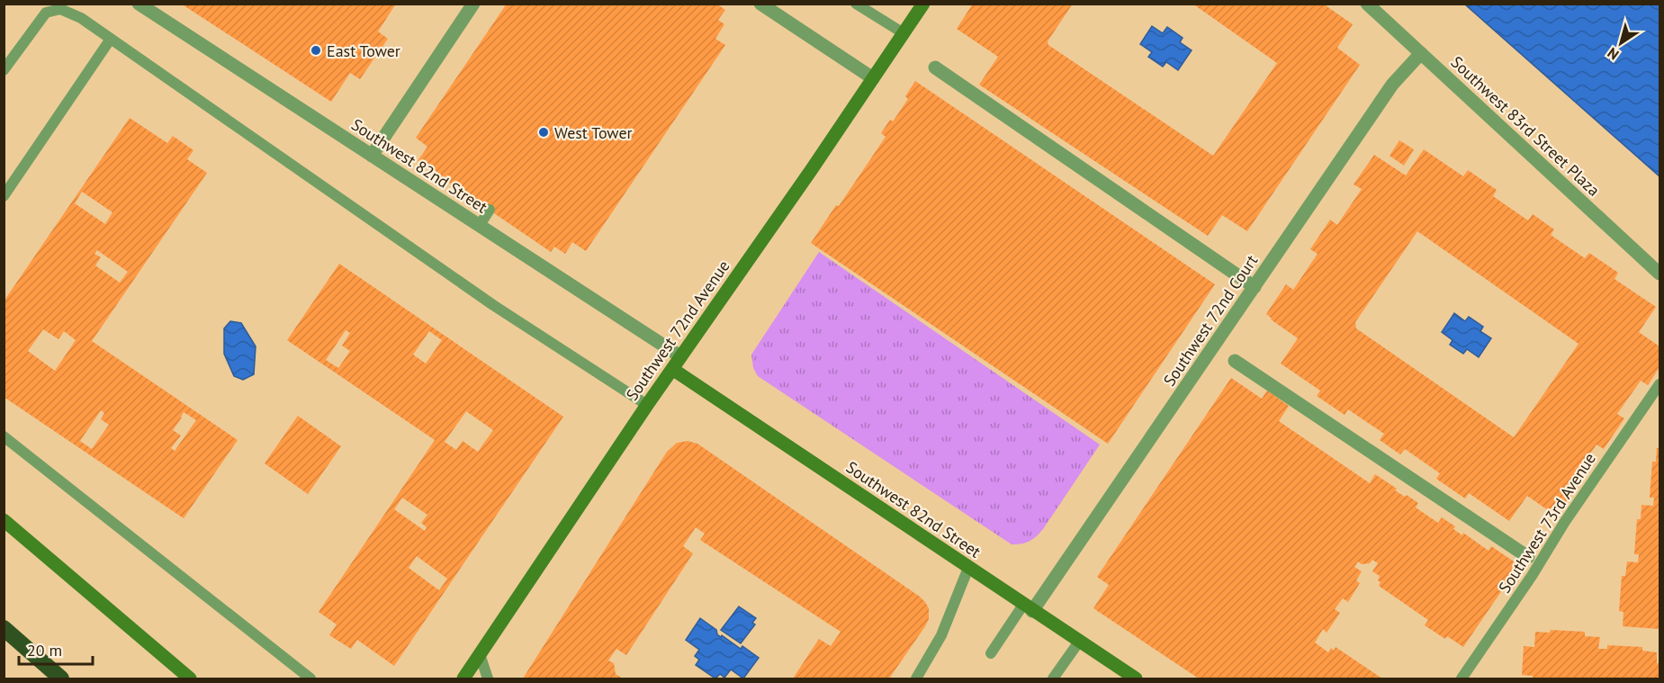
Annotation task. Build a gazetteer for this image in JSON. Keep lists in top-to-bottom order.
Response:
{
  "streets": {
    "street": [
      "Southwest 83rd Street Plaza",
      "Southwest 82nd Street",
      "Southwest 72nd Court",
      "Southwest 72nd Avenue"
    ],
    "lane": ["Southwest 73rd Avenue"]
  },
  "crossings": [
    ["Southwest 83rd Street Plaza", "Southwest 72nd Court"],
    ["Southwest 82nd Street", "Southwest 72nd Court"],
    ["Southwest 82nd Street", "Southwest 72nd Avenue"]
  ],
  "places": ["East Tower", "West Tower"],
  "scale_bar": "20 m",
  "north": "bottom left"
}
